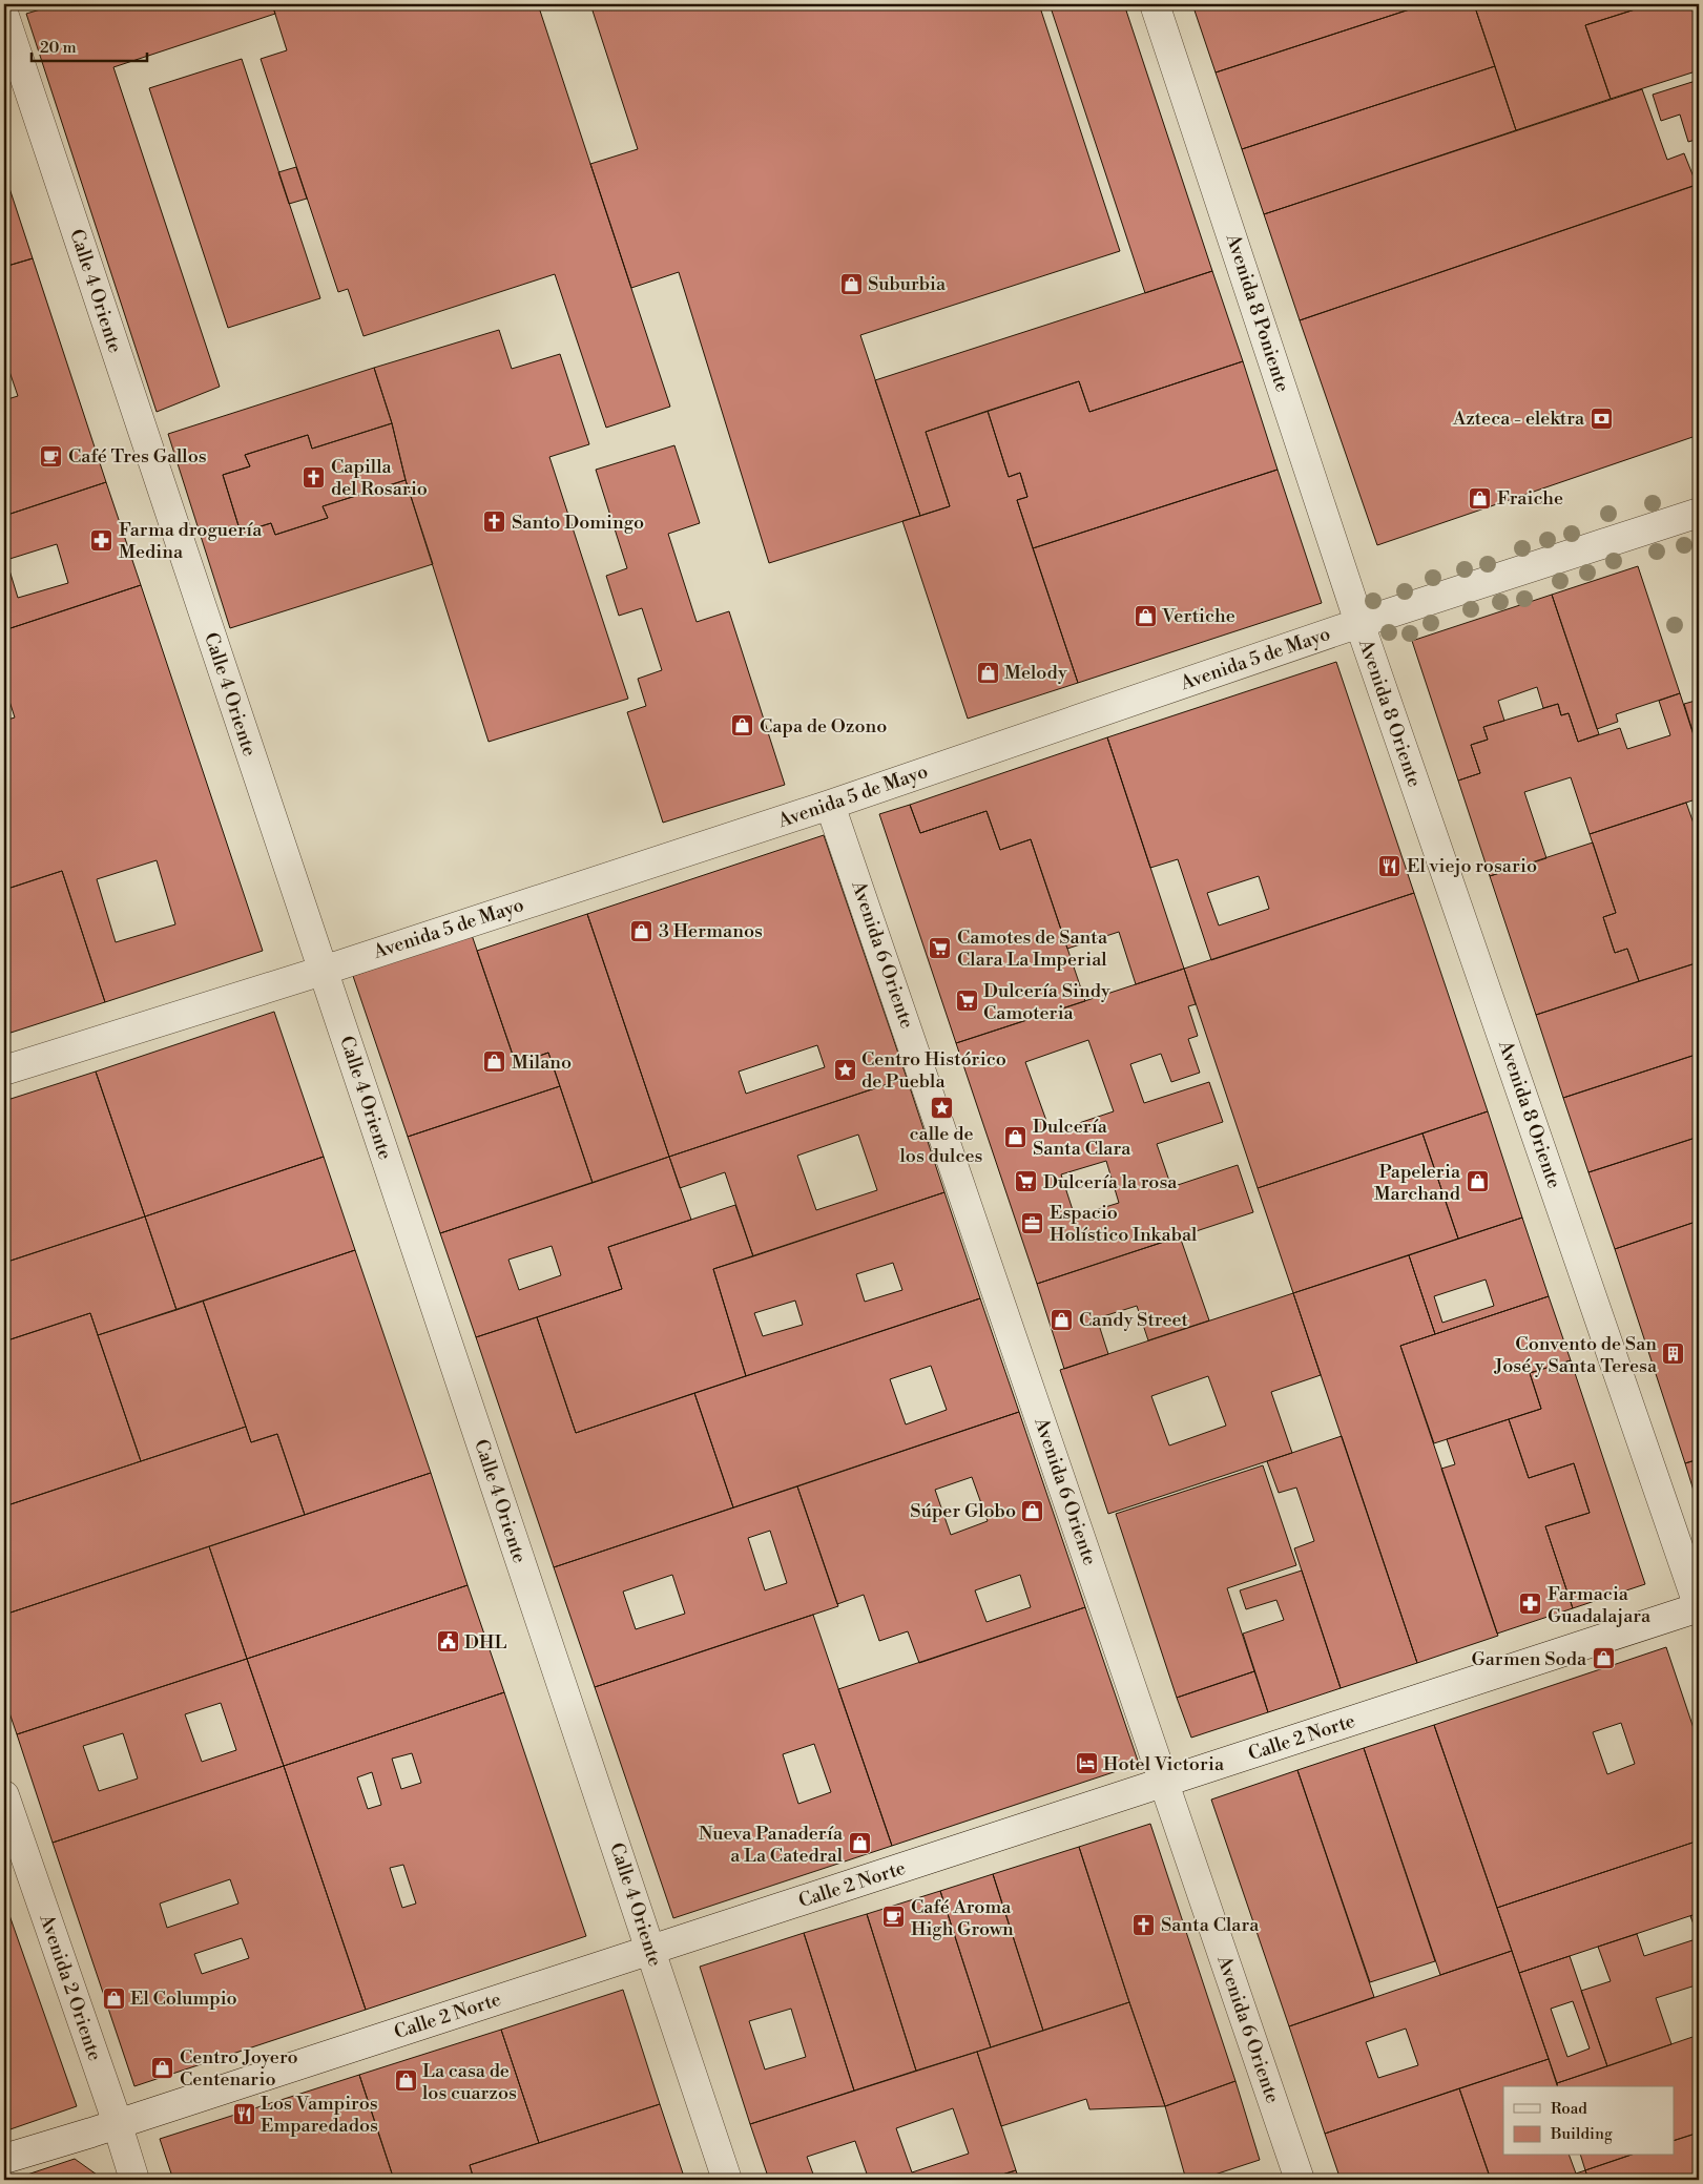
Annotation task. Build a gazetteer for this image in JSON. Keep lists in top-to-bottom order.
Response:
{
  "streets": {
    "street": [
      "Calle 4 Oriente",
      "Avenida 8 Poniente",
      "Avenida 5 de Mayo",
      "Avenida 8 Oriente",
      "Avenida 6 Oriente",
      "Calle 2 Norte",
      "Avenida 2 Oriente"
    ]
  },
  "crossings": [
    ["Calle 4 Oriente", "Avenida 5 de Mayo"],
    ["Calle 4 Oriente", "Calle 2 Norte"],
    ["Avenida 8 Poniente", "Avenida 5 de Mayo"],
    ["Avenida 8 Poniente", "Avenida 8 Oriente"],
    ["Avenida 5 de Mayo", "Avenida 8 Oriente"],
    ["Avenida 5 de Mayo", "Avenida 6 Oriente"],
    ["Avenida 8 Oriente", "Calle 2 Norte"],
    ["Avenida 6 Oriente", "Calle 2 Norte"],
    ["Calle 2 Norte", "Avenida 2 Oriente"]
  ],
  "places": {
    "shop": [
      "Suburbia",
      "Fraiche",
      "Vertiche",
      "Melody",
      "Capa de Ozono",
      "3 Hermanos",
      "Milano",
      "Dulcería Santa Clara",
      "Papeleria Marchand",
      "Candy Street",
      "Súper Globo",
      "Garmen Soda",
      "Nueva Panadería a La Catedral",
      "El Columpio",
      "Centro Joyero Centenario",
      "La casa de los cuarzos"
    ],
    "bank": ["Azteca - elektra"],
    "cafe": ["Café Tres Gallos", "Café Aroma High Grown"],
    "church": ["Capilla del Rosario", "Santo Domingo", "Santa Clara"],
    "pharmacy": ["Farma droguería Medina", "Farmacia Guadalajara"],
    "restaurant": ["El viejo rosario", "Los Vampiros Emparedados"],
    "supermarket": ["Camotes de Santa Clara La Imperial", "Dulcería Sindy Camoteria", "Dulcería la rosa"],
    "place": ["Centro Histórico de Puebla", "calle de los dulces"],
    "office": ["Espacio Holístico Inkabal"],
    "building": ["Convento de San José y Santa Teresa"],
    "public building": ["DHL"],
    "hotel": ["Hotel Victoria"]
  },
  "legend": ["Road", "Building"],
  "scale_bar": "20 m"
}
